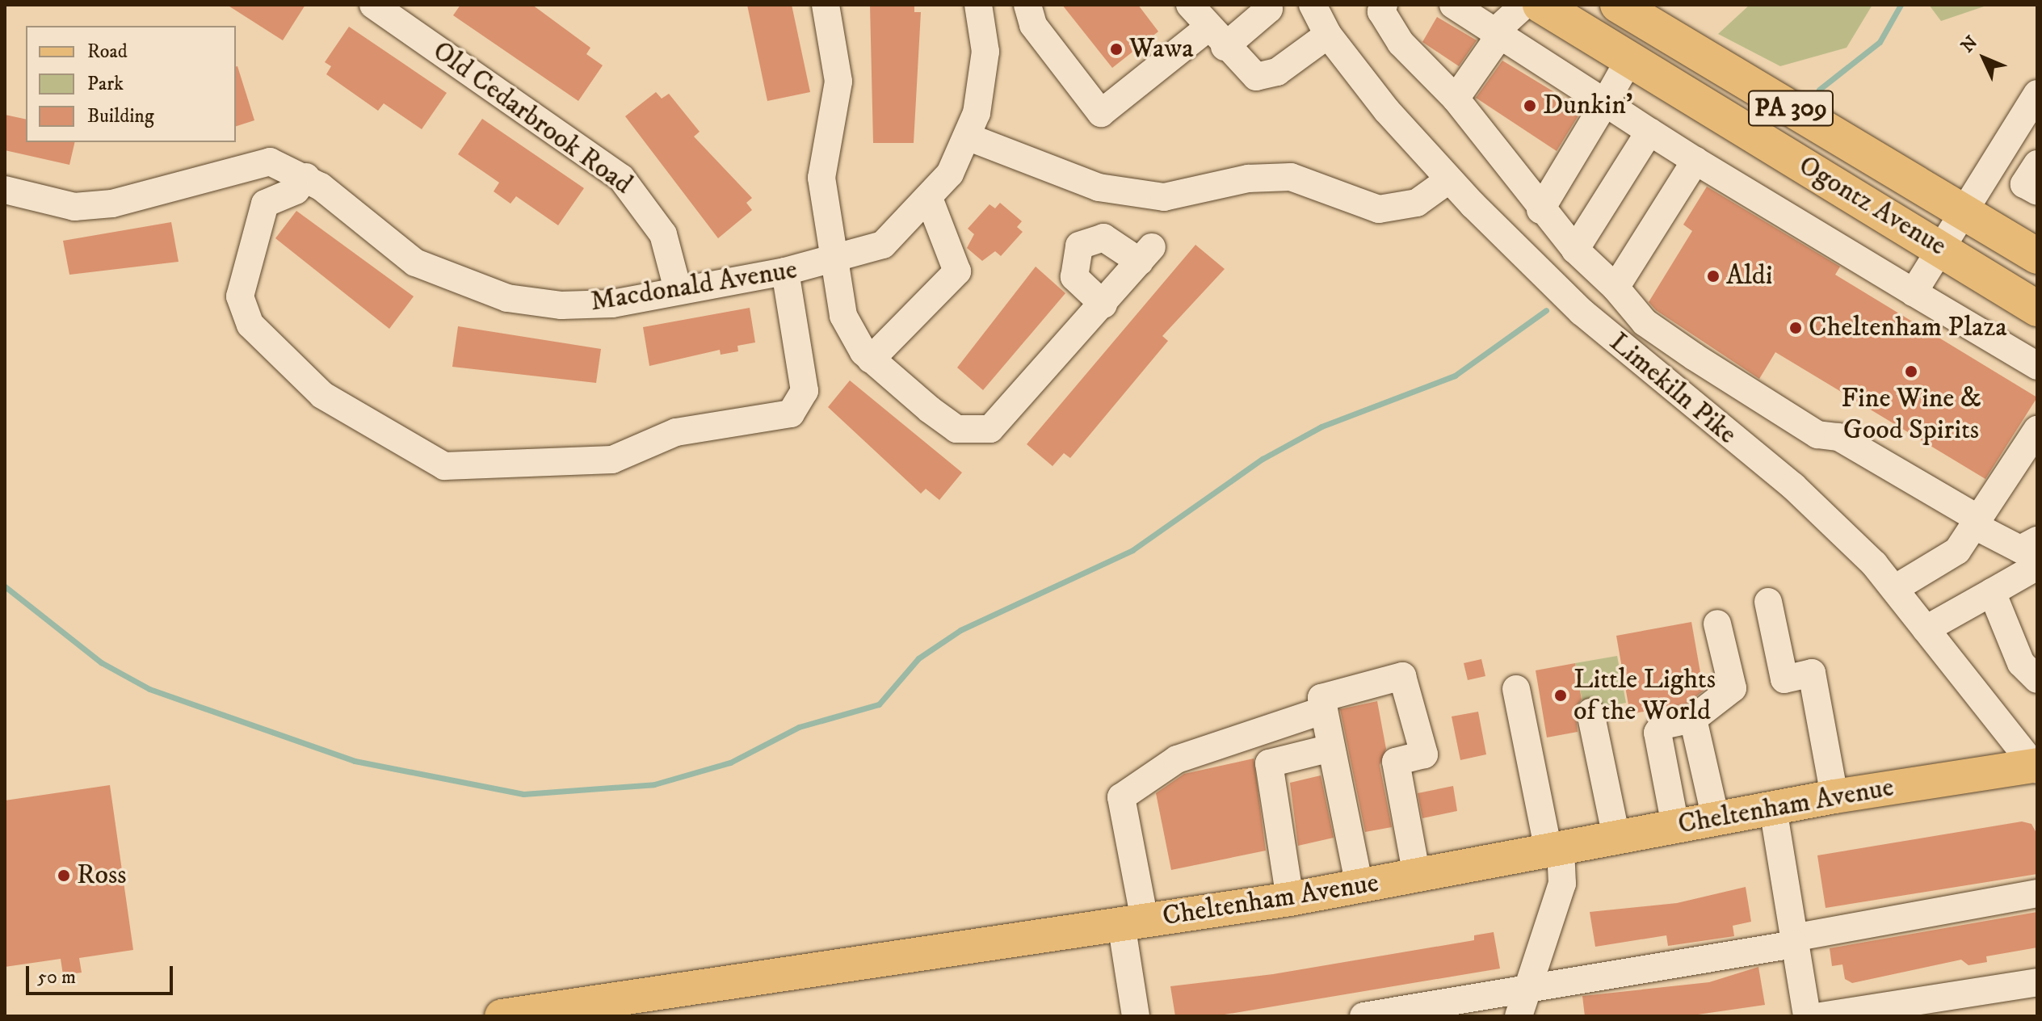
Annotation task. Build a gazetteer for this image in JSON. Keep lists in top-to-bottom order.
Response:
{
  "streets": {
    "highway": ["PA 309", "Ogontz Avenue"],
    "main road": ["Cheltenham Avenue"],
    "street": ["Old Cedarbrook Road", "Macdonald Avenue", "Limekiln Pike"]
  },
  "crossings": [
    ["Old Cedarbrook Road", "Macdonald Avenue"],
    ["Limekiln Pike", "Cheltenham Avenue"]
  ],
  "places": [
    "Wawa",
    "Dunkin'",
    "Aldi",
    "Cheltenham Plaza",
    "Fine Wine & Good Spirits",
    "Little Lights of the World",
    "Ross"
  ],
  "legend": ["Road", "Park", "Building"],
  "scale_bar": "50 m",
  "north": "top left"
}
